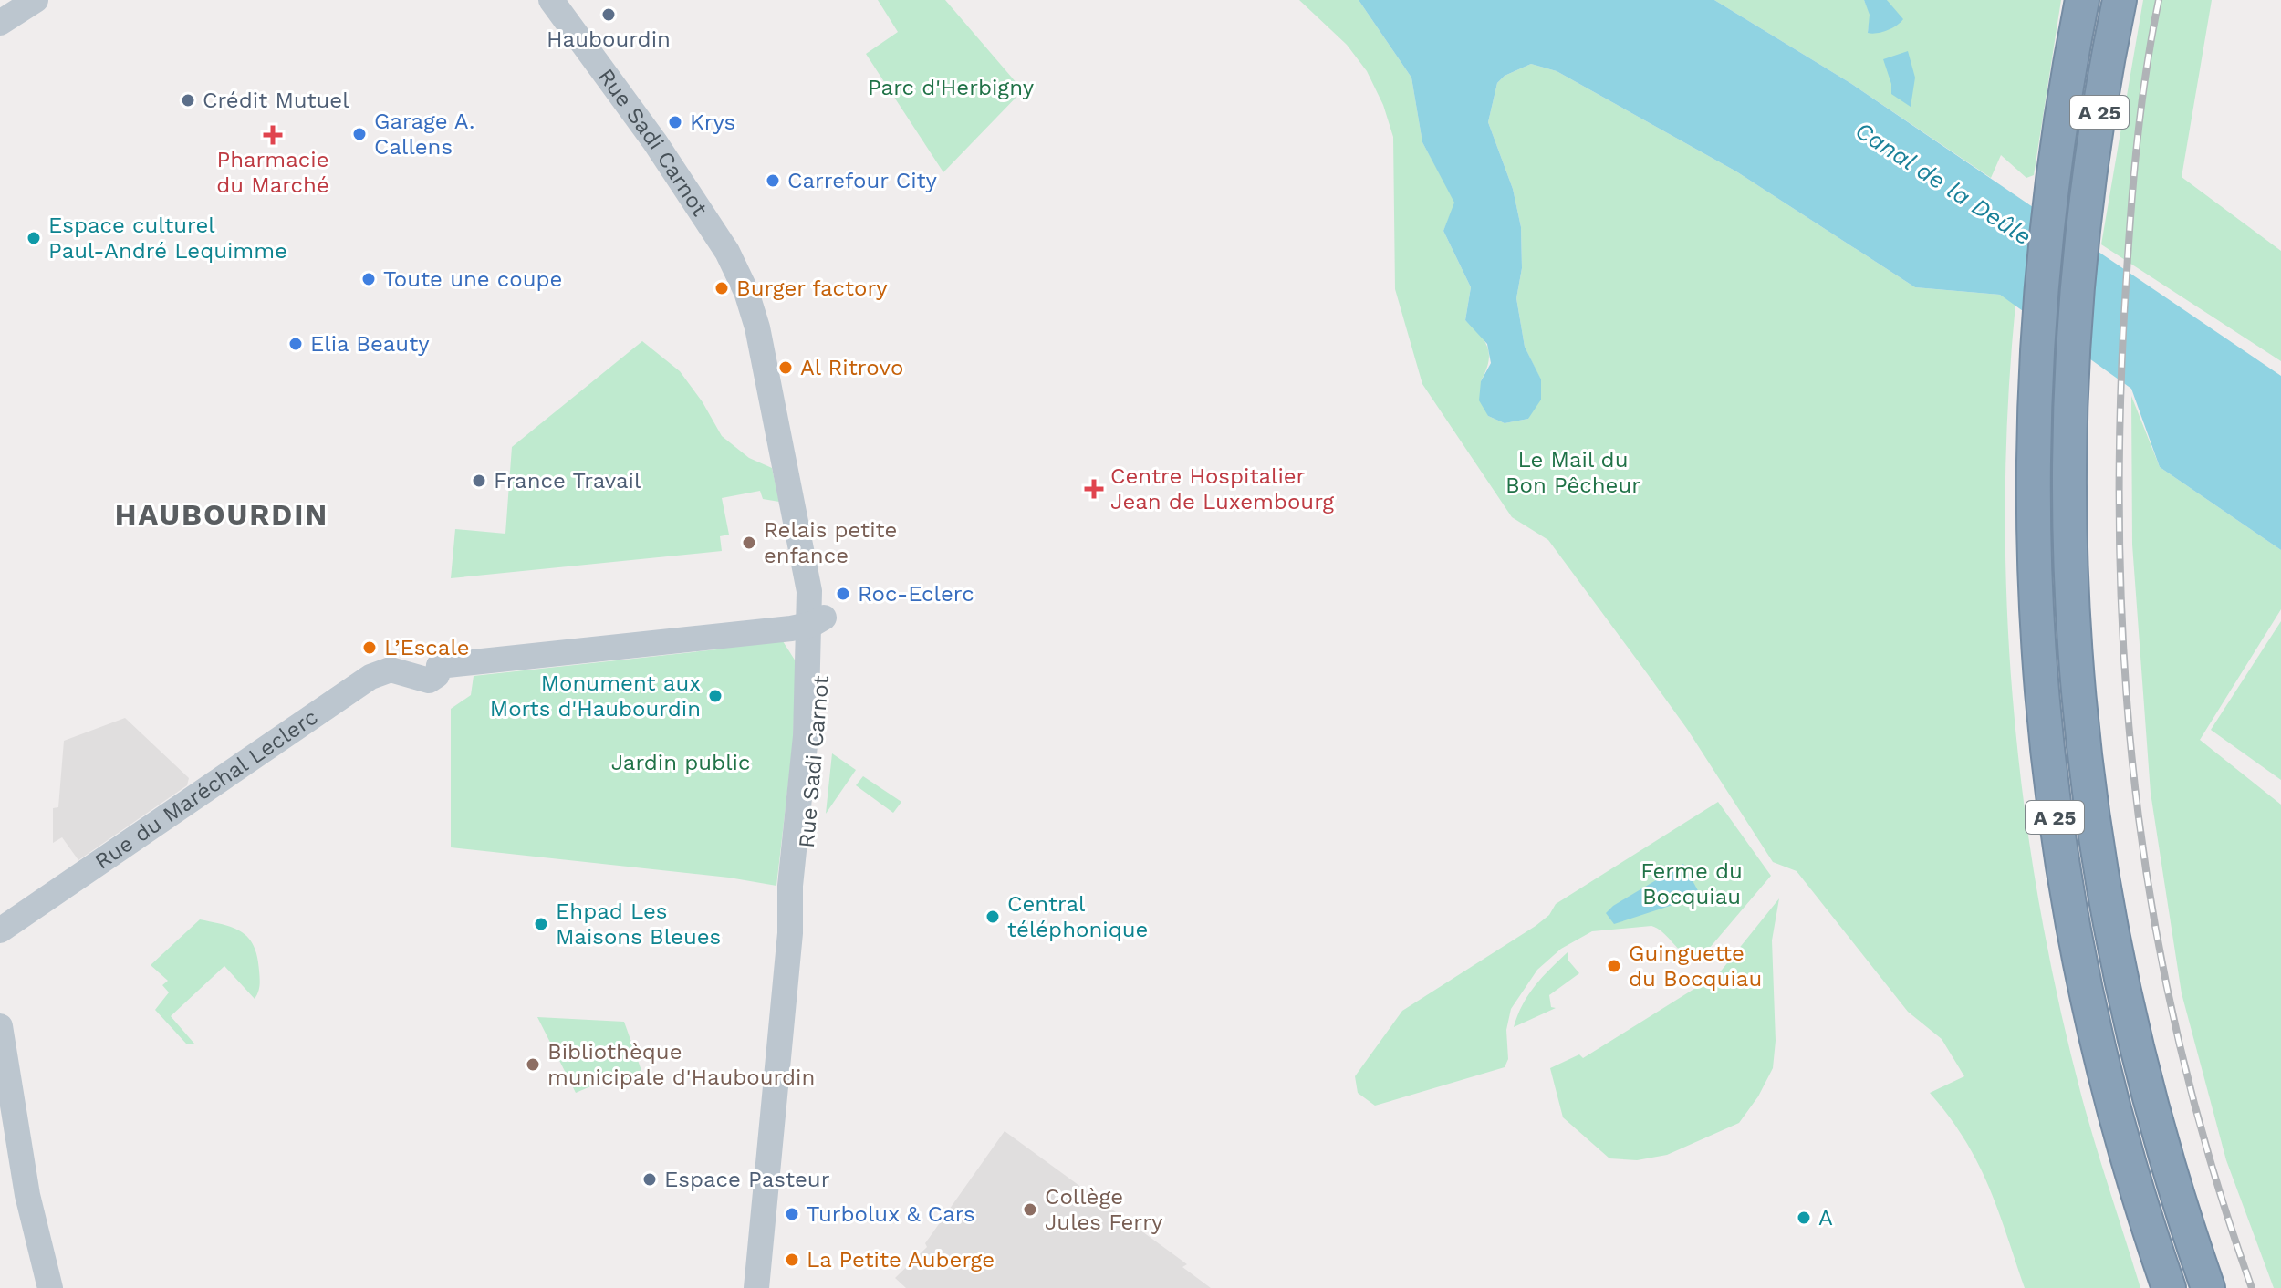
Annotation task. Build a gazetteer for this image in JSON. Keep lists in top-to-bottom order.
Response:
{
  "streets": {
    "highway": ["A 25"],
    "main road": ["Rue Sadi Carnot", "Rue du Maréchal Leclerc"]
  },
  "crossings": [
    ["Rue Sadi Carnot", "Rue du Maréchal Leclerc"]
  ],
  "districts": ["HAUBOURDIN"],
  "water": ["Canal de la Deûle"],
  "parks": [
    "Parc d'Herbigny",
    "Le Mail du Bon Pêcheur",
    "Jardin public",
    "Ferme du Bocquiau"
  ],
  "places": {
    "other": [
      "Haubourdin",
      "Crédit Mutuel",
      "Krys",
      "Garage A. Callens",
      "Carrefour City",
      "Espace culturel Paul-André Lequimme",
      "Toute une coupe",
      "Burger factory",
      "Elia Beauty",
      "Al Ritrovo",
      "France Travail",
      "Relais petite enfance",
      "Roc-Eclerc",
      "L’Escale",
      "Monument aux Morts d'Haubourdin",
      "Central téléphonique",
      "Ehpad Les Maisons Bleues",
      "Guinguette du Bocquiau",
      "Bibliothèque municipale d'Haubourdin",
      "Espace Pasteur",
      "Collège Jules Ferry",
      "Turbolux & Cars",
      "A",
      "La Petite Auberge"
    ],
    "health": ["Pharmacie du Marché", "Centre Hospitalier Jean de Luxembourg"]
  }
}
